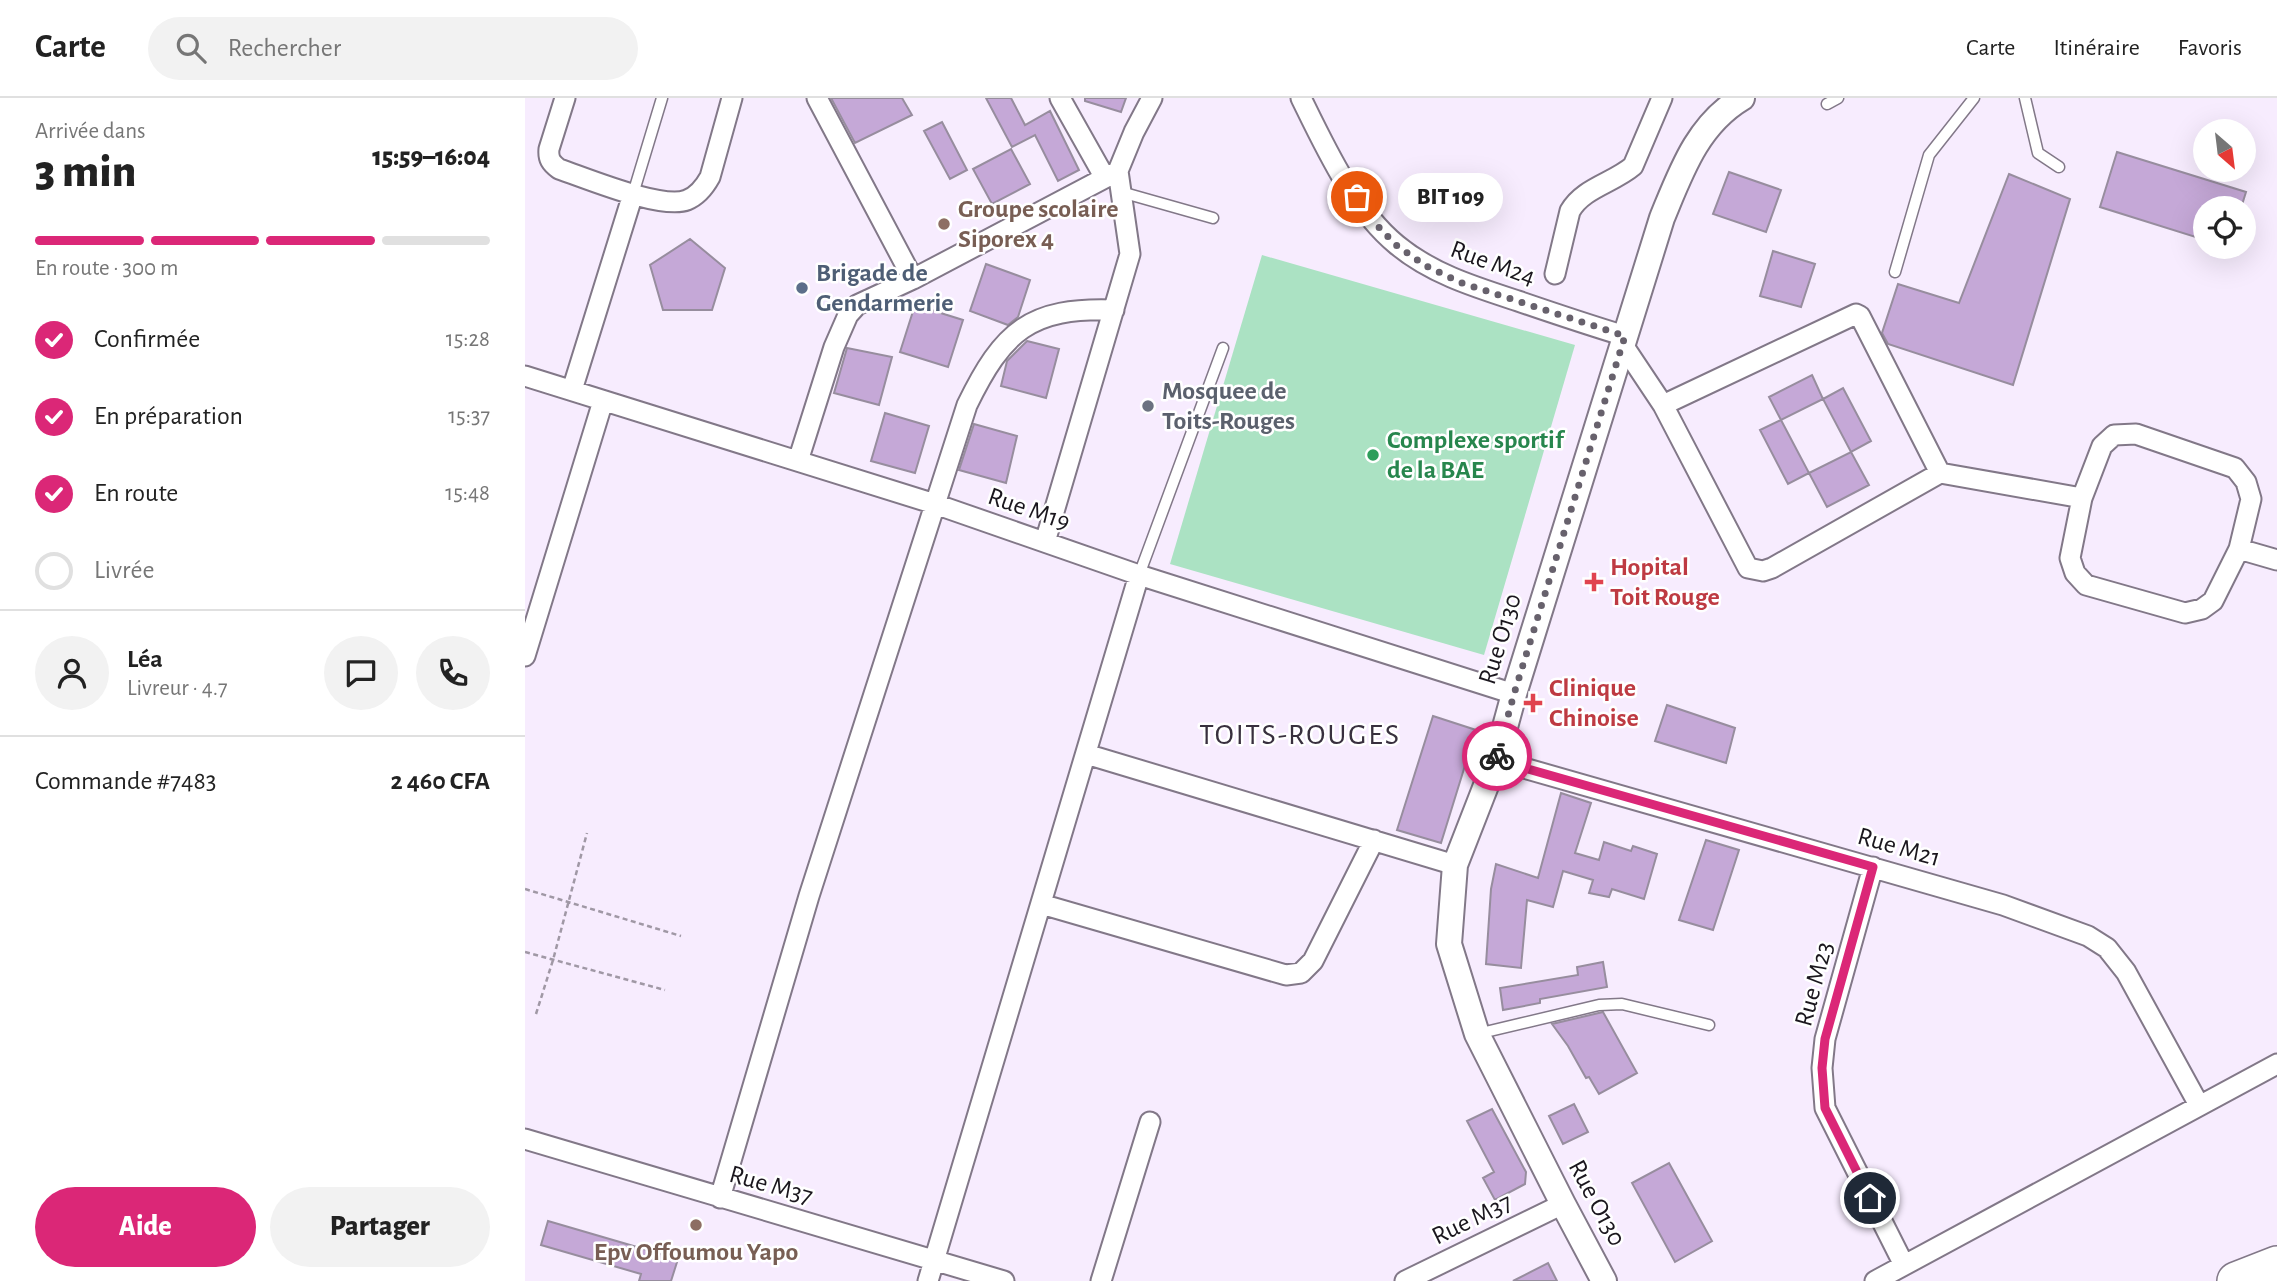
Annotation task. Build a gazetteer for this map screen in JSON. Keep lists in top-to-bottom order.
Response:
{
  "streets": {
    "street": [
      "Rue M24",
      "Rue M19",
      "Rue O130",
      "Rue M21",
      "Rue M23",
      "Rue M37"
    ]
  },
  "crossings": [
    ["Rue M24", "Rue O130"],
    ["Rue M19", "Rue O130"],
    ["Rue O130", "Rue M21"],
    ["Rue O130", "Rue M37"],
    ["Rue M21", "Rue M23"]
  ],
  "districts": ["TOITS-ROUGES"],
  "places": {
    "other": [
      "BIT 109",
      "Groupe scolaire Siporex 4",
      "Brigade de Gendarmerie",
      "Mosquee de Toits-Rouges",
      "Complexe sportif de la BAE",
      "Epv Offoumou Yapo"
    ],
    "health": ["Hopital Toit Rouge", "Clinique Chinoise"]
  },
  "north": "bottom right",
  "page": {
    "header": "Carte",
    "search": "Rechercher",
    "nav": ["Carte", "Itinéraire", "Favoris"],
    "heading": ["3 min", "Arrivée dans", "15:59–16:04"],
    "panel": [
      "Léa",
      "Livreur · 4.7",
      "Commande #7483",
      "2 460 CFA"
    ],
    "bubble": "BIT 109",
    "bar": "En route · 300 m",
    "list": [
      ["Confirmée", "15:28"],
      ["En préparation", "15:37"],
      ["En route", "15:48"],
      "Livrée"
    ],
    "buttons": ["Aide", "Partager"]
  }
}
